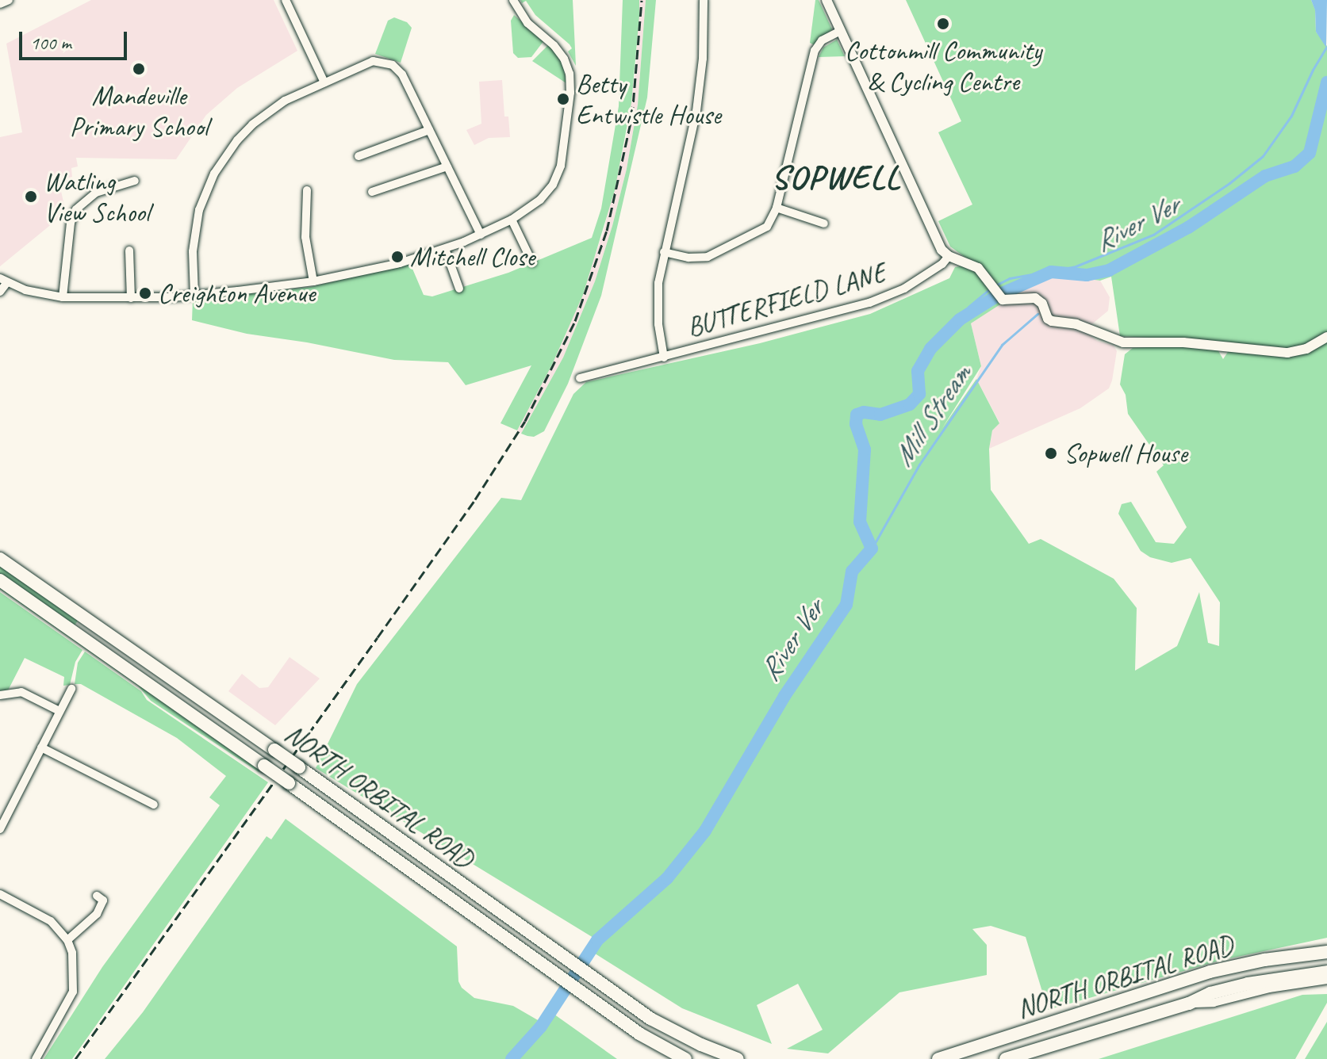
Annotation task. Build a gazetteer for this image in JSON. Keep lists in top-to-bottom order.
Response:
{
  "streets": {
    "highway": ["NORTH ORBITAL ROAD"],
    "street": ["BUTTERFIELD LANE"]
  },
  "districts": ["SOPWELL"],
  "water": ["River Ver", "Mill Stream"],
  "places": [
    "Cottonmill Community & Cycling Centre",
    "Mandeville Primary School",
    "Betty Entwistle House",
    "Watling View School",
    "Mitchell Close",
    "Creighton Avenue",
    "Sopwell House"
  ],
  "scale_bar": "100 m"
}
